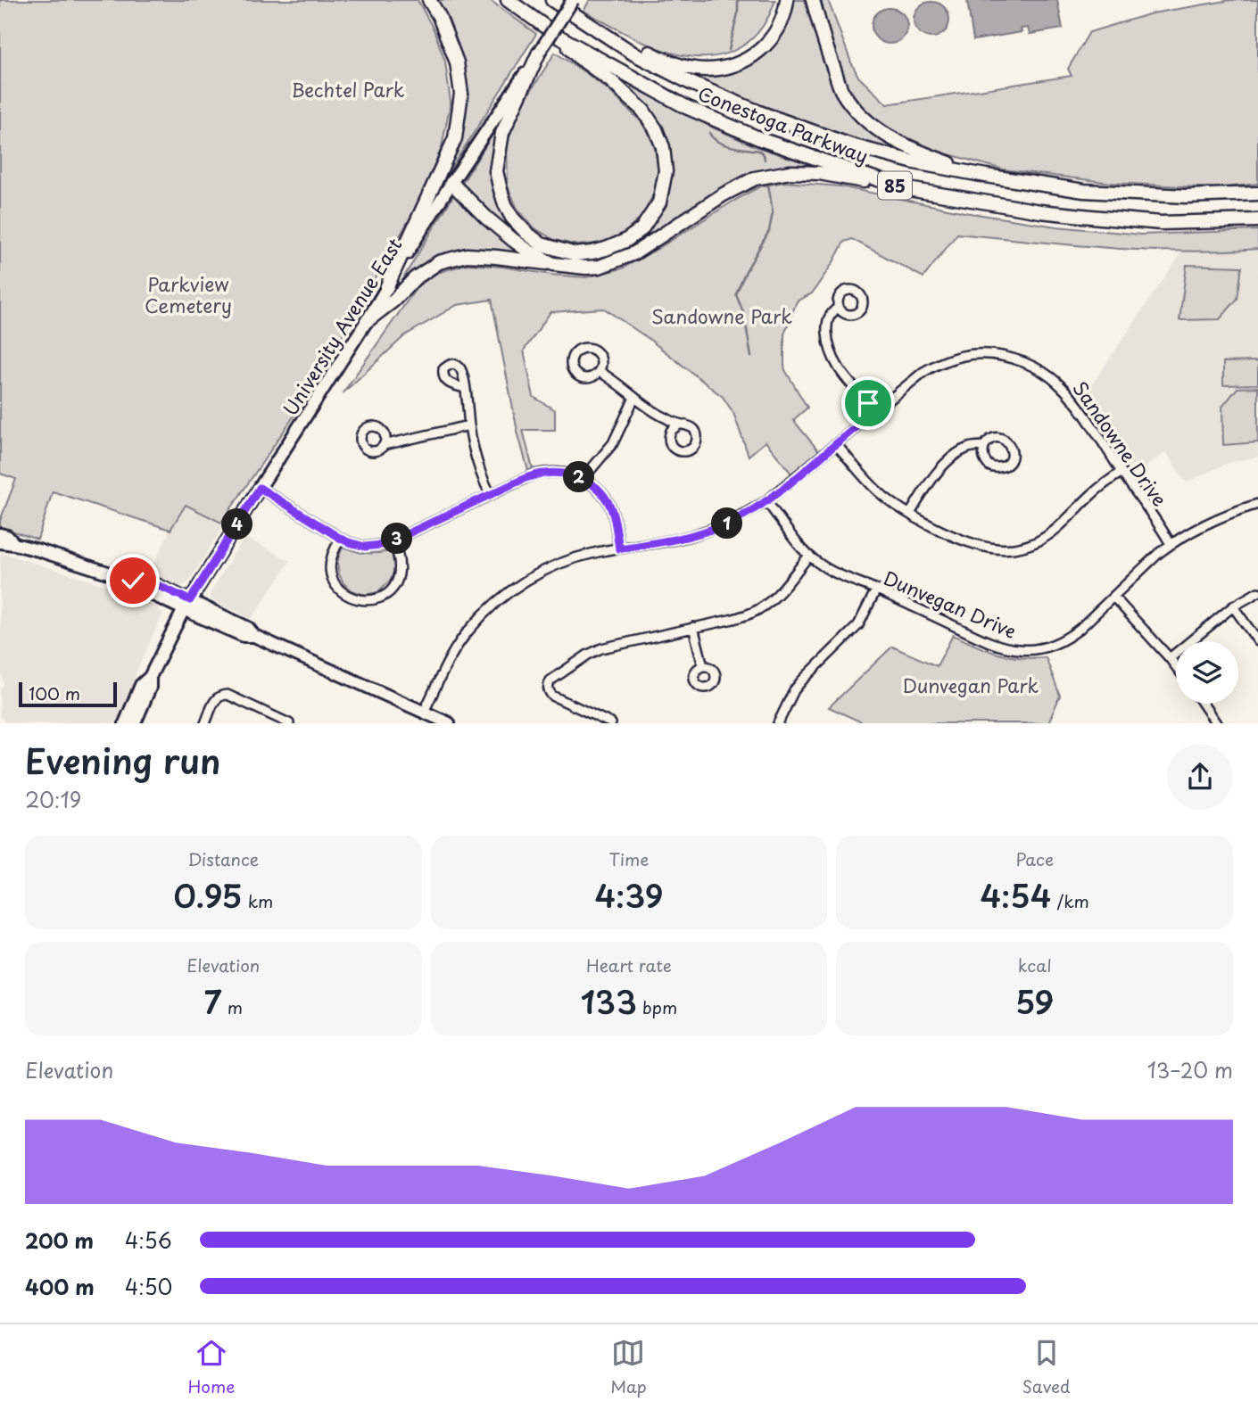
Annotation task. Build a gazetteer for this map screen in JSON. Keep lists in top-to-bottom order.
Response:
{
  "streets": {
    "highway": ["Conestoga Parkway", "85"],
    "main road": ["University Avenue East"],
    "street": ["Sandowne Drive", "Dunvegan Drive"]
  },
  "crossings": [
    ["Sandowne Drive", "Dunvegan Drive"]
  ],
  "parks": [
    "Bechtel Park",
    "Parkview Cemetery",
    "Sandowne Park",
    "Dunvegan Park"
  ],
  "scale_bar": "100 m",
  "page": {
    "pins": [
      "2",
      "1",
      "4",
      "3"
    ],
    "scale": "100 m",
    "heading": ["Evening run", "20:19"],
    "stats": [
      ["Distance", "0.95 km"],
      ["Time", "4:39"],
      ["Pace", "4:54 /km"],
      ["Elevation", "7 m"],
      ["Heart rate", "133 bpm"],
      ["kcal", "59"]
    ],
    "chart": ["Elevation", "13–20 m"],
    "list": [
      {
        "name": "200 m",
        "note": "4:56"
      },
      {
        "name": "400 m",
        "note": "4:50"
      }
    ],
    "tabs": ["Home", "Map", "Saved"]
  }
}
